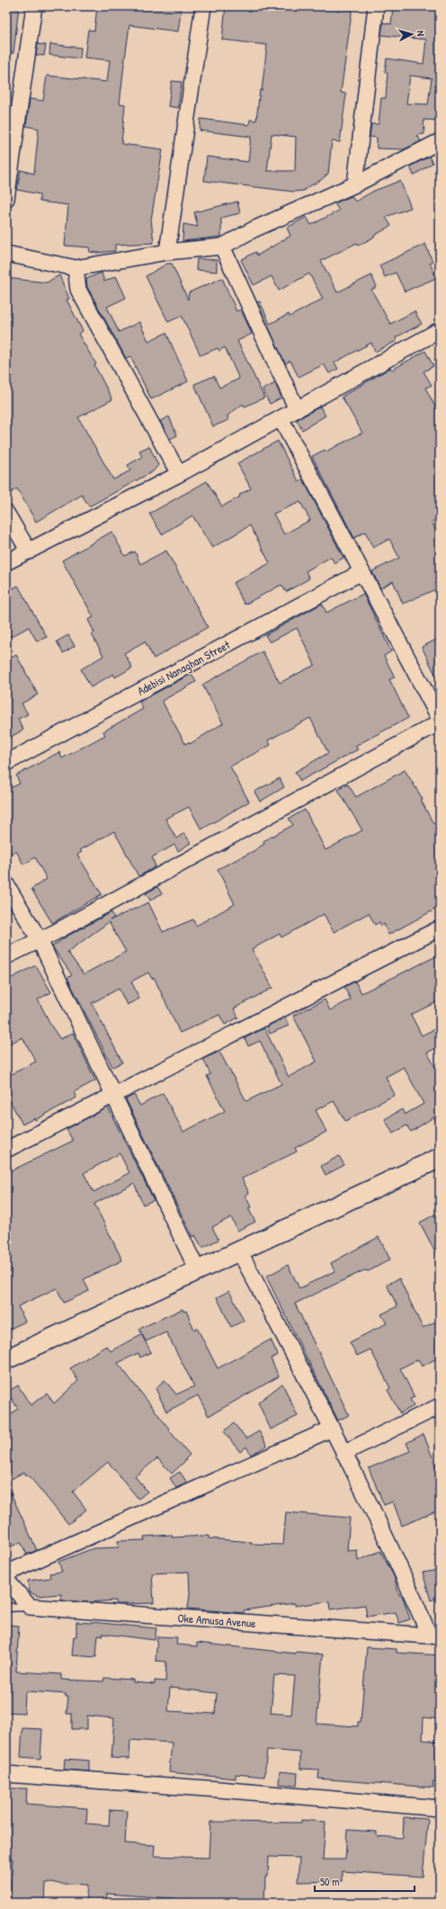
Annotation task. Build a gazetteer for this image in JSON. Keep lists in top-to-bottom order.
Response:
{
  "streets": {
    "street": ["Adebisi Nanaghan Street", "Oke Amusa Avenue"]
  },
  "scale_bar": "50 m",
  "north": "right"
}
